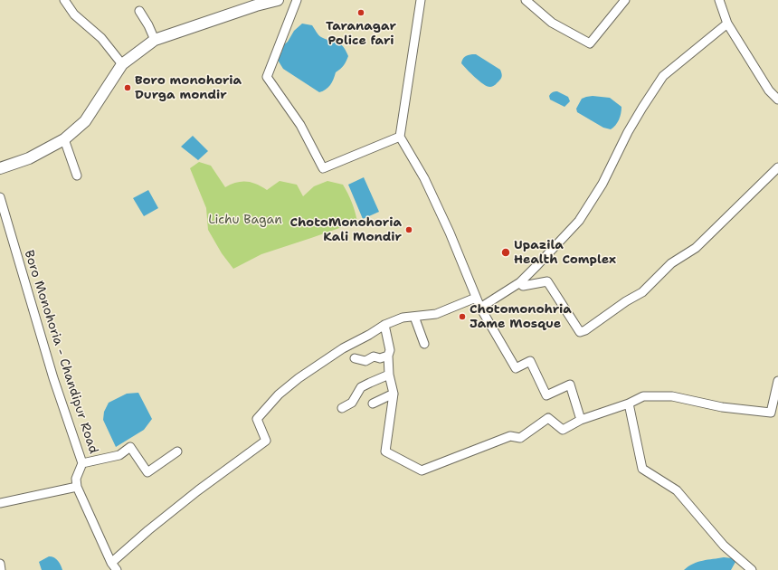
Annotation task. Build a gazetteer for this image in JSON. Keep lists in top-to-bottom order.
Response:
{
  "streets": {
    "street": ["Boro Monohoria - Chandipur Road"]
  },
  "parks": ["Lichu Bagan"],
  "places": [
    "Taranagar Police fari",
    "Boro monohoria Durga mondir",
    "ChotoMonohoria Kali Mondir",
    "Upazila Health Complex",
    "Chotomonohria Jame Mosque"
  ]
}
